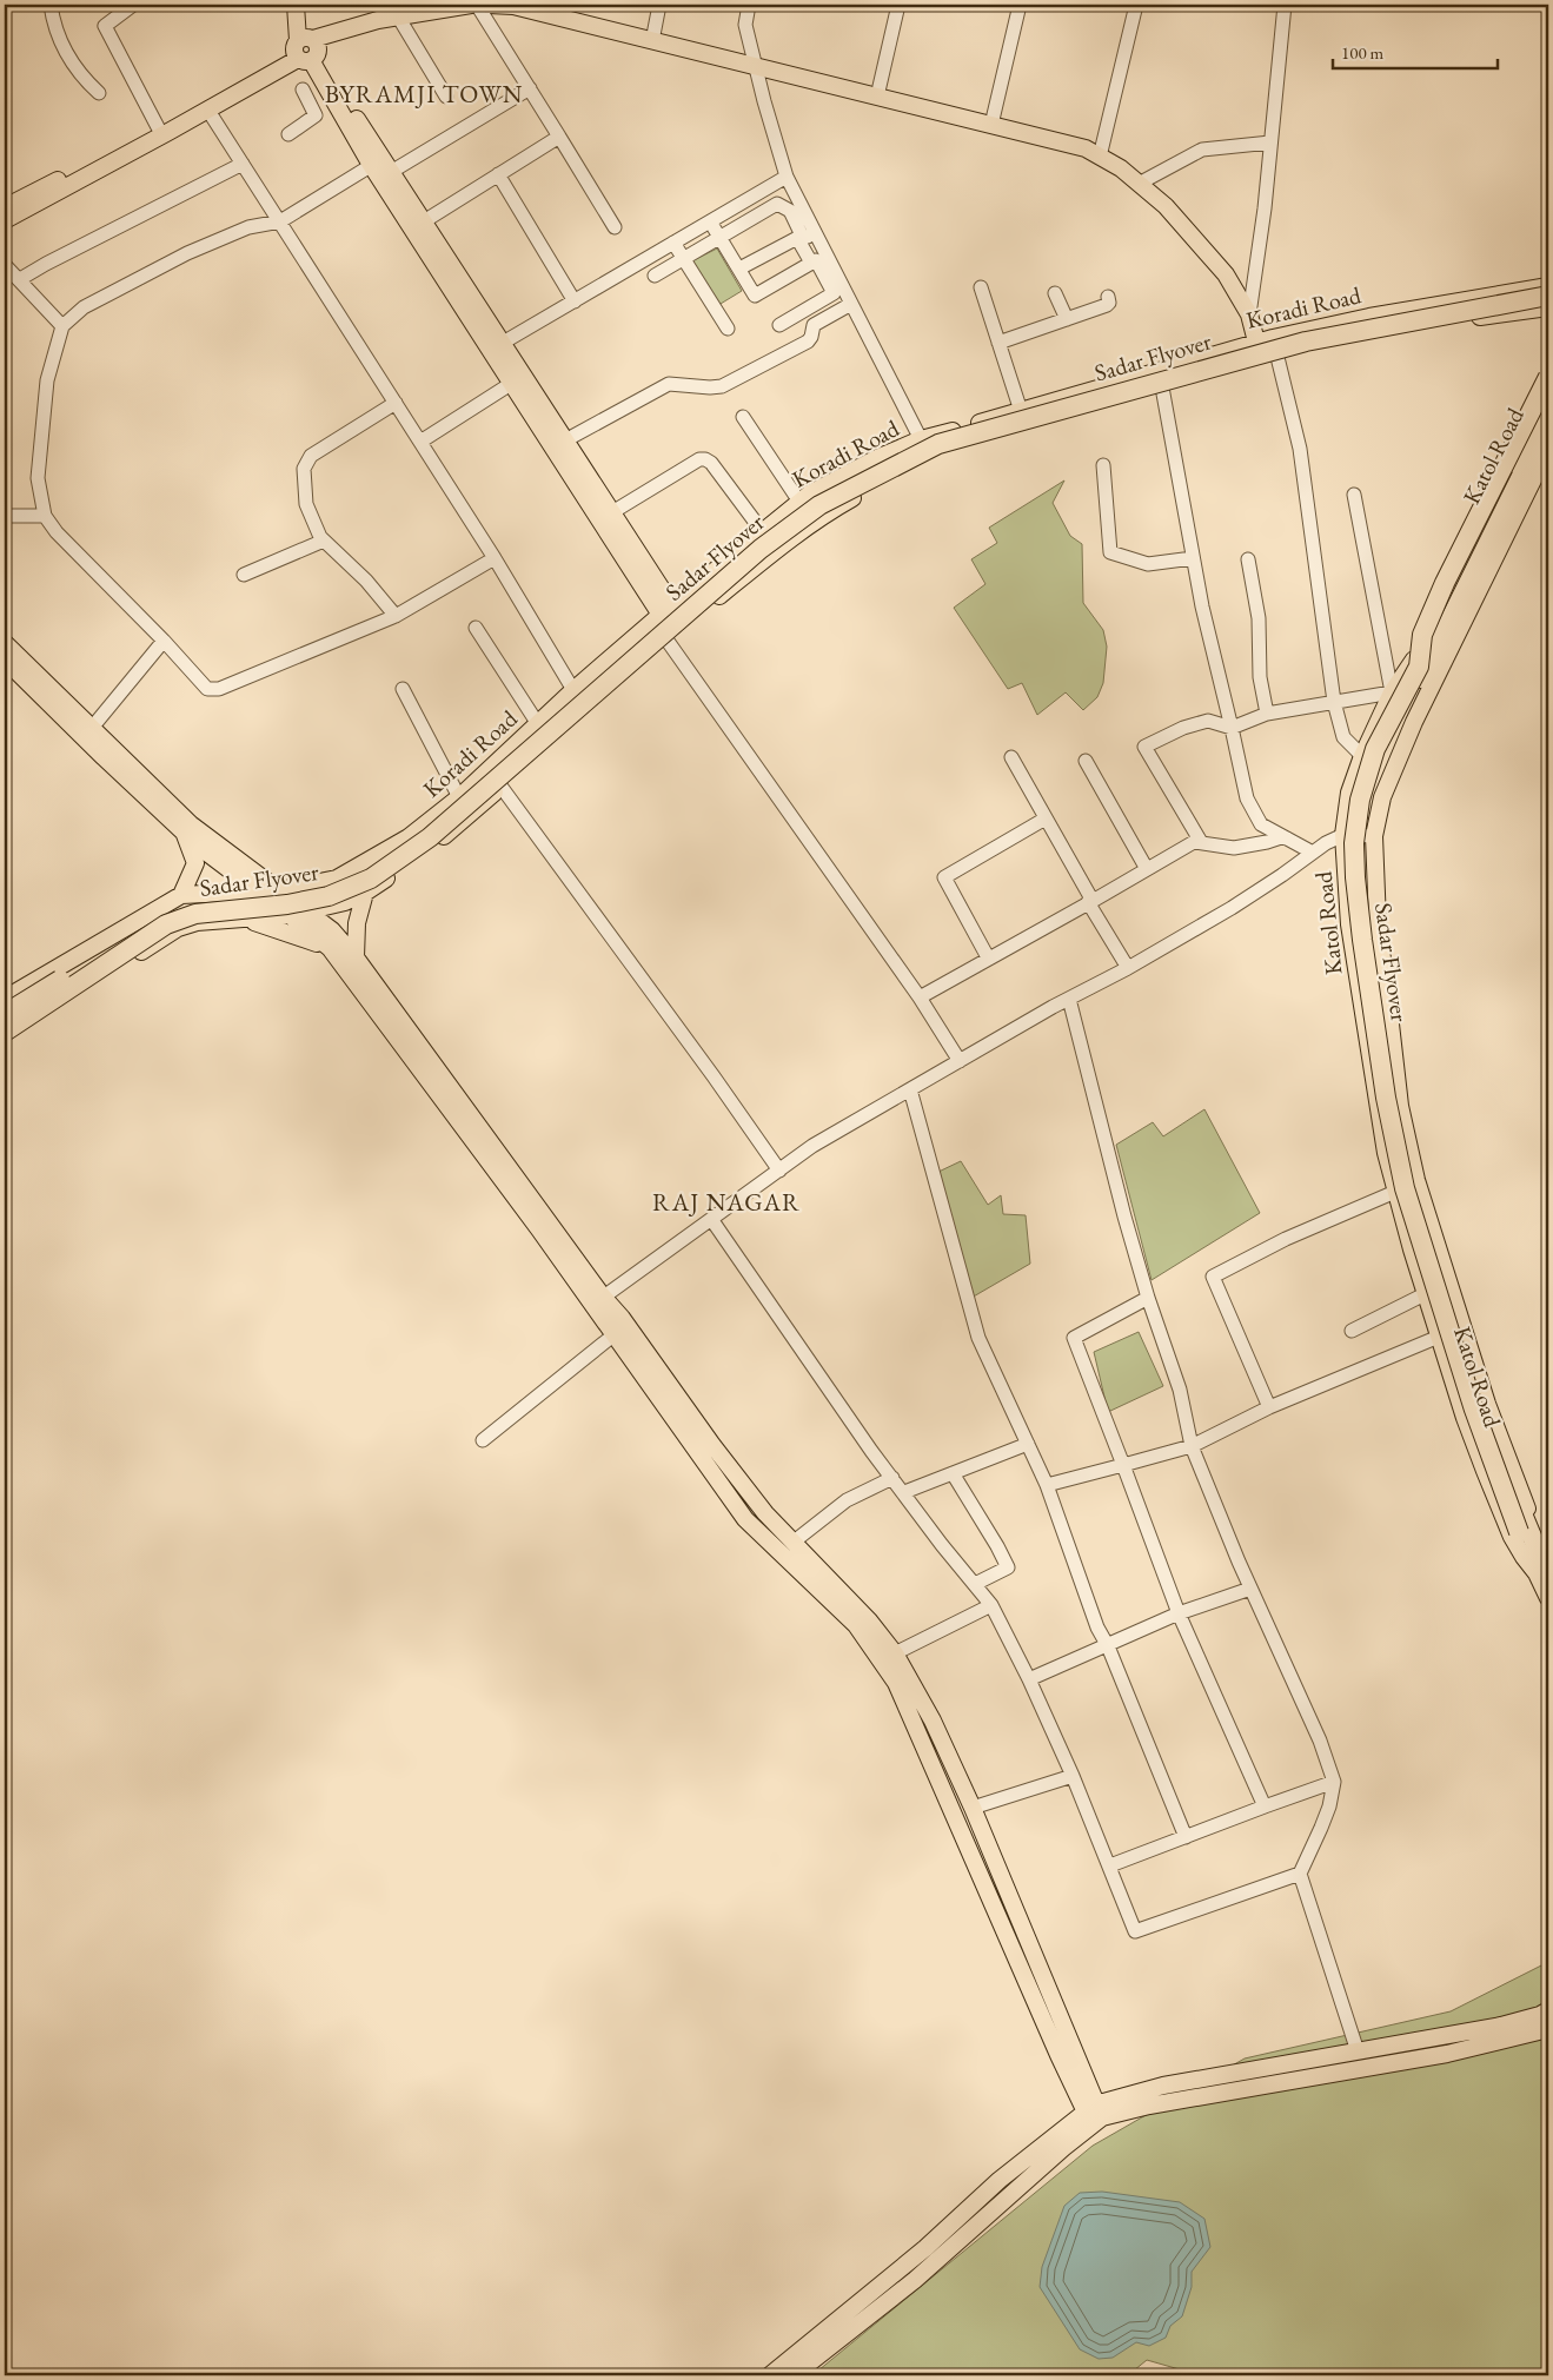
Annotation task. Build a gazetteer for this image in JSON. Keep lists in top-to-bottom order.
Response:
{
  "streets": {
    "highway": ["Sadar Flyover"],
    "main road": ["Koradi Road", "Katol Road"]
  },
  "crossings": [
    ["Koradi Road", "Sadar Flyover"],
    ["Sadar Flyover", "Katol Road"]
  ],
  "districts": ["BYRAMJI TOWN", "RAJ NAGAR"],
  "scale_bar": "100 m"
}
